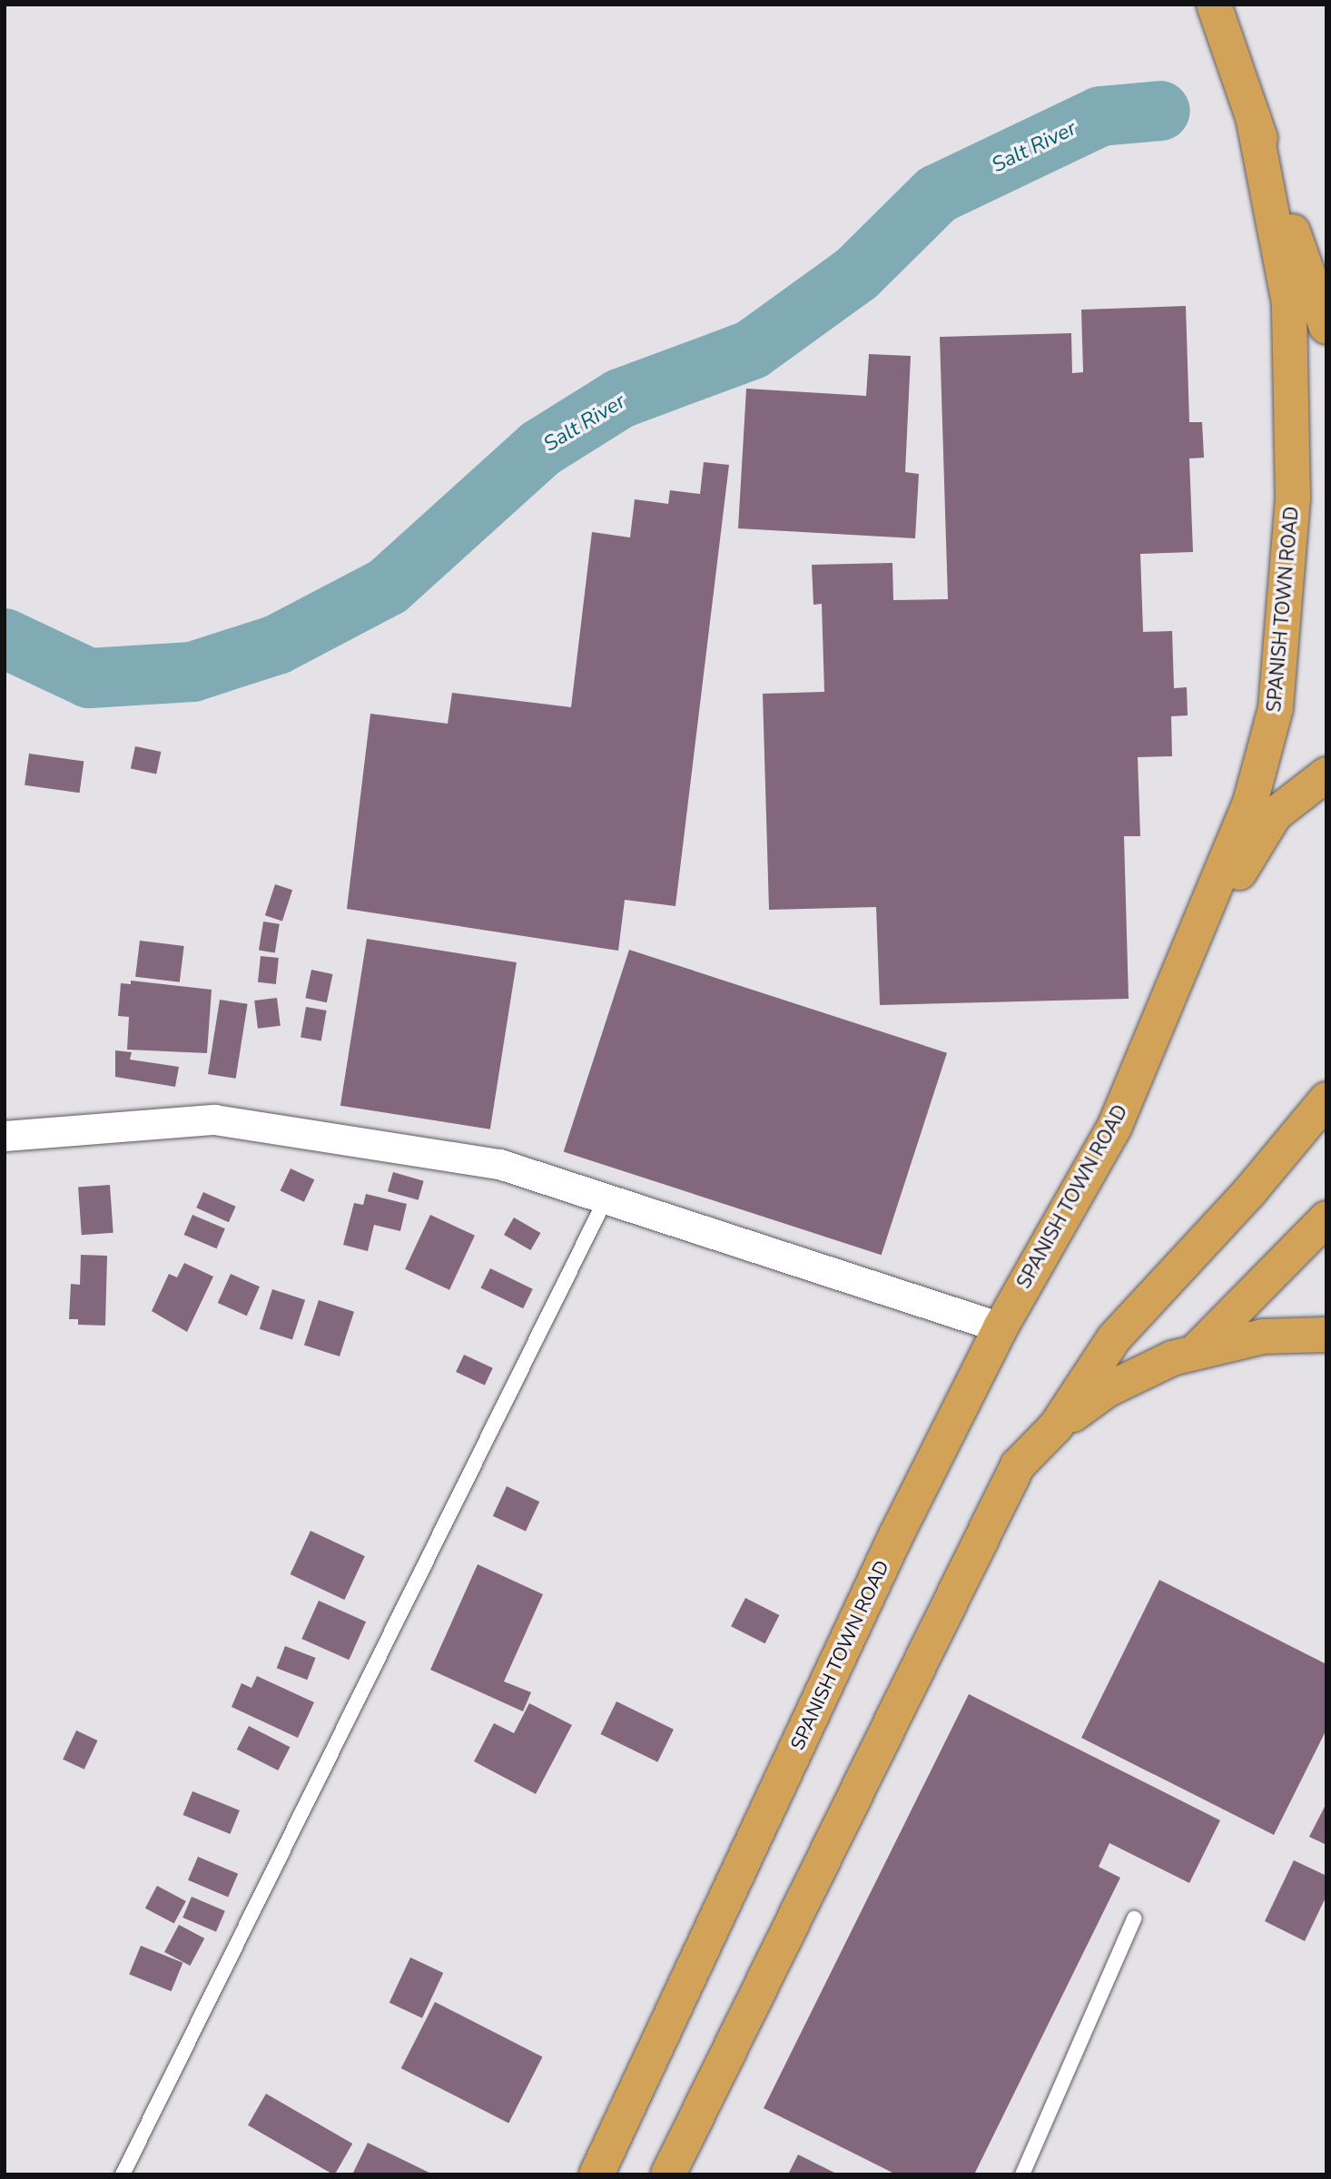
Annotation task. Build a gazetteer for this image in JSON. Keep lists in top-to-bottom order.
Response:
{
  "streets": {
    "highway": ["SPANISH TOWN ROAD"]
  },
  "water": ["Salt River"]
}
